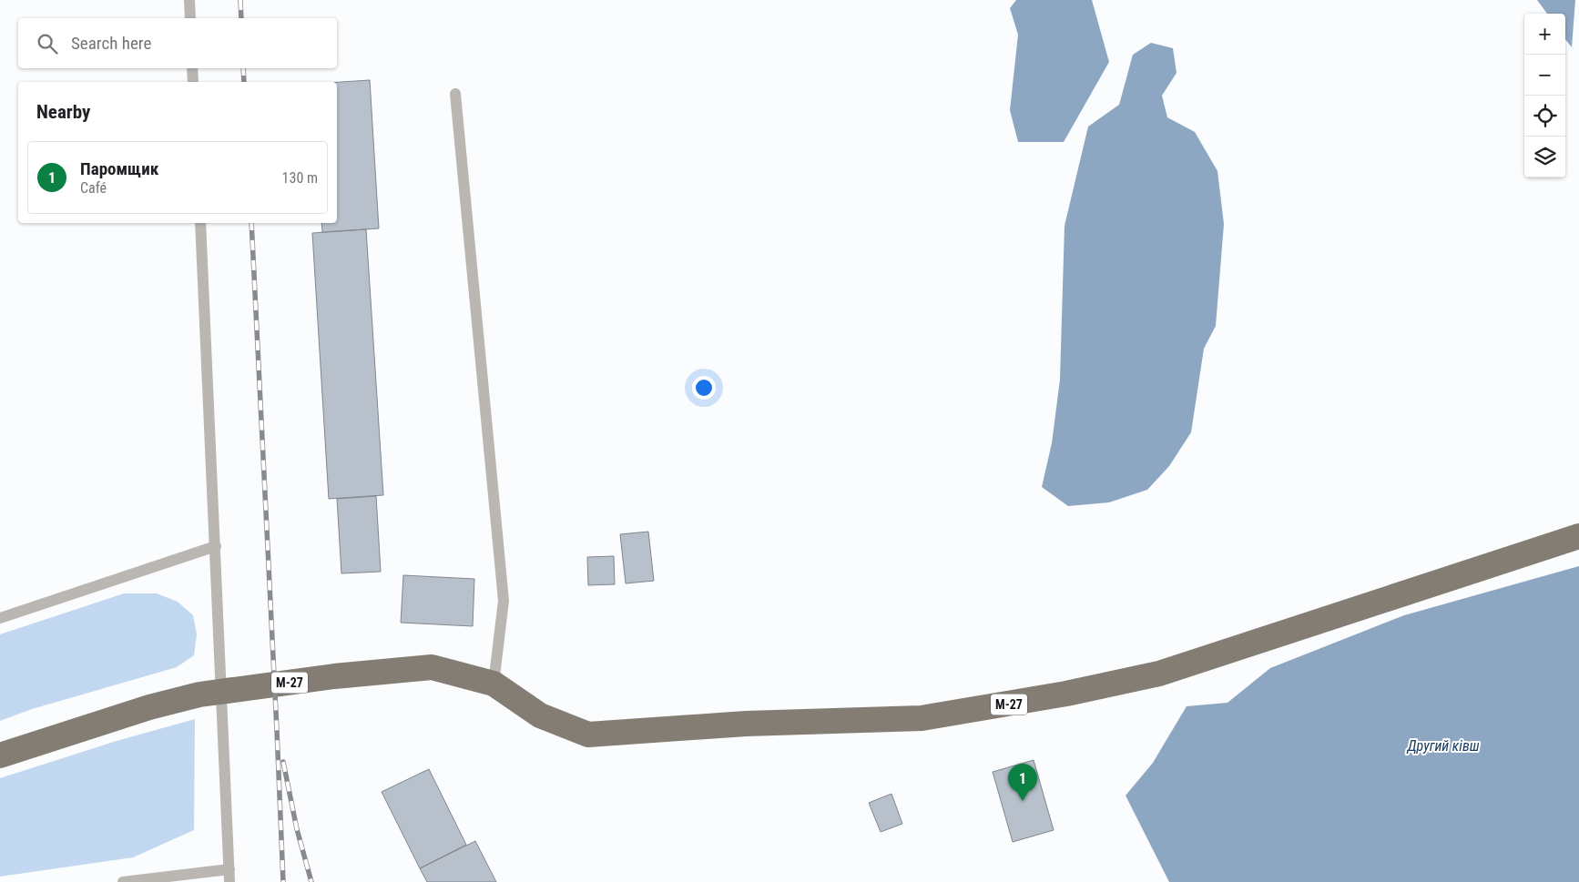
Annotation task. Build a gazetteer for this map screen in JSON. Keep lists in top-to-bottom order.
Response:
{
  "streets": {
    "main road": ["М-27"]
  },
  "water": ["Другий ківш"],
  "page": {
    "map_buttons": ["+", "−"],
    "search": "Search here",
    "heading": "Nearby",
    "list": [
      {
        "mark": "1",
        "name": "Паромщик",
        "note": "Café",
        "value": "130 m"
      }
    ],
    "pins": "1"
  }
}
